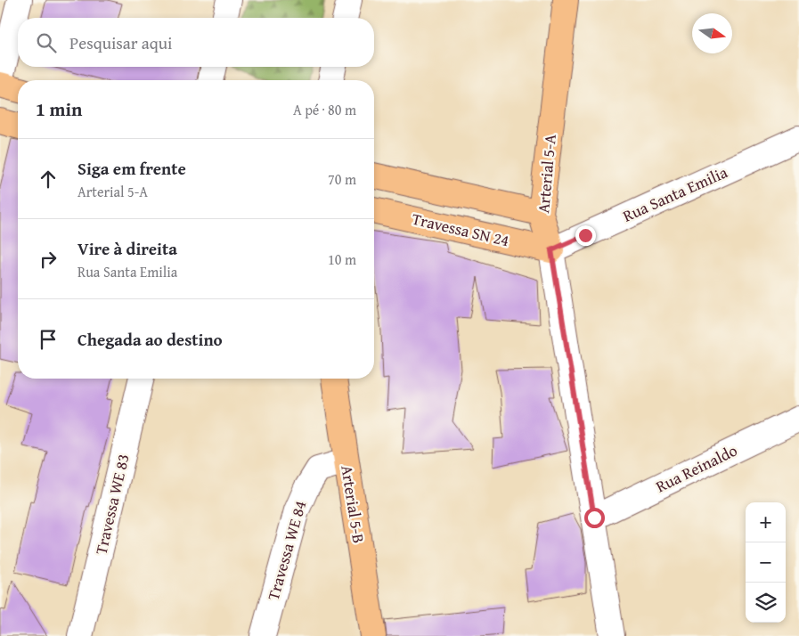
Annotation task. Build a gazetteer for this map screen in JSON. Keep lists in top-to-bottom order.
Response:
{
  "streets": {
    "main road": ["Arterial 5-A", "Travessa SN 24", "Arterial 5-B"],
    "street": [
      "Rua Santa Emilia",
      "Rua Reinaldo",
      "Travessa WE 83",
      "Travessa WE 84"
    ]
  },
  "crossings": [
    ["Arterial 5-A", "Rua Santa Emilia"],
    ["Arterial 5-A", "Travessa SN 24"],
    ["Arterial 5-A", "Rua Reinaldo"],
    ["Rua Santa Emilia", "Travessa SN 24"],
    ["Arterial 5-B", "Travessa WE 84"]
  ],
  "north": "right",
  "page": {
    "search": "Pesquisar aqui",
    "heading": ["1 min", "A pé · 80 m"],
    "list": [
      ["Siga em frente", "Arterial 5-A", "70 m"],
      ["Vire à direita", "Rua Santa Emilia", "10 m"],
      "Chegada ao destino"
    ],
    "map_buttons": ["+", "−"]
  }
}
